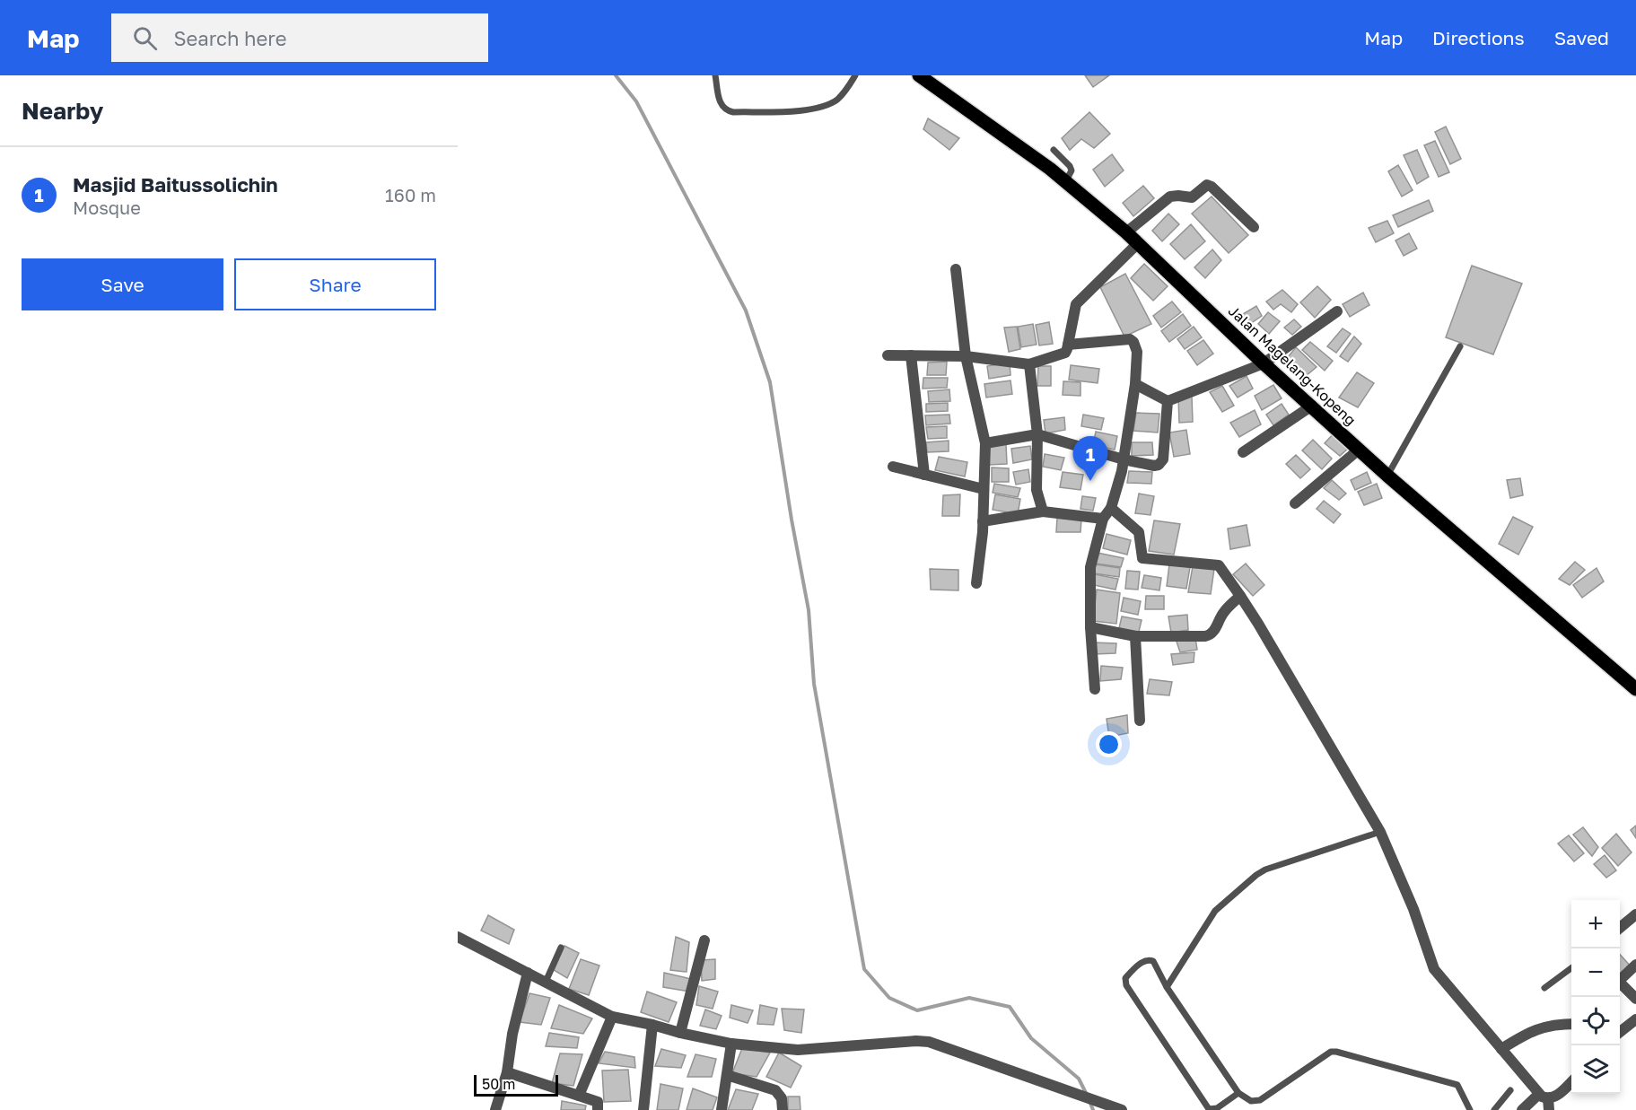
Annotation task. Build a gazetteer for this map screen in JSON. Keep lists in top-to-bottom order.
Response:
{
  "streets": {
    "main road": ["Jalan Magelang-Kopeng"]
  },
  "scale_bar": "50 m",
  "page": {
    "header": "Map",
    "search": "Search here",
    "nav": ["Map", "Directions", "Saved"],
    "heading": "Nearby",
    "list": [
      {
        "mark": "1",
        "name": "Masjid Baitussolichin",
        "note": "Mosque",
        "value": "160 m"
      }
    ],
    "buttons": ["Save", "Share"],
    "pins": "1",
    "map_buttons": ["+", "−"],
    "scale": "50 m"
  }
}
